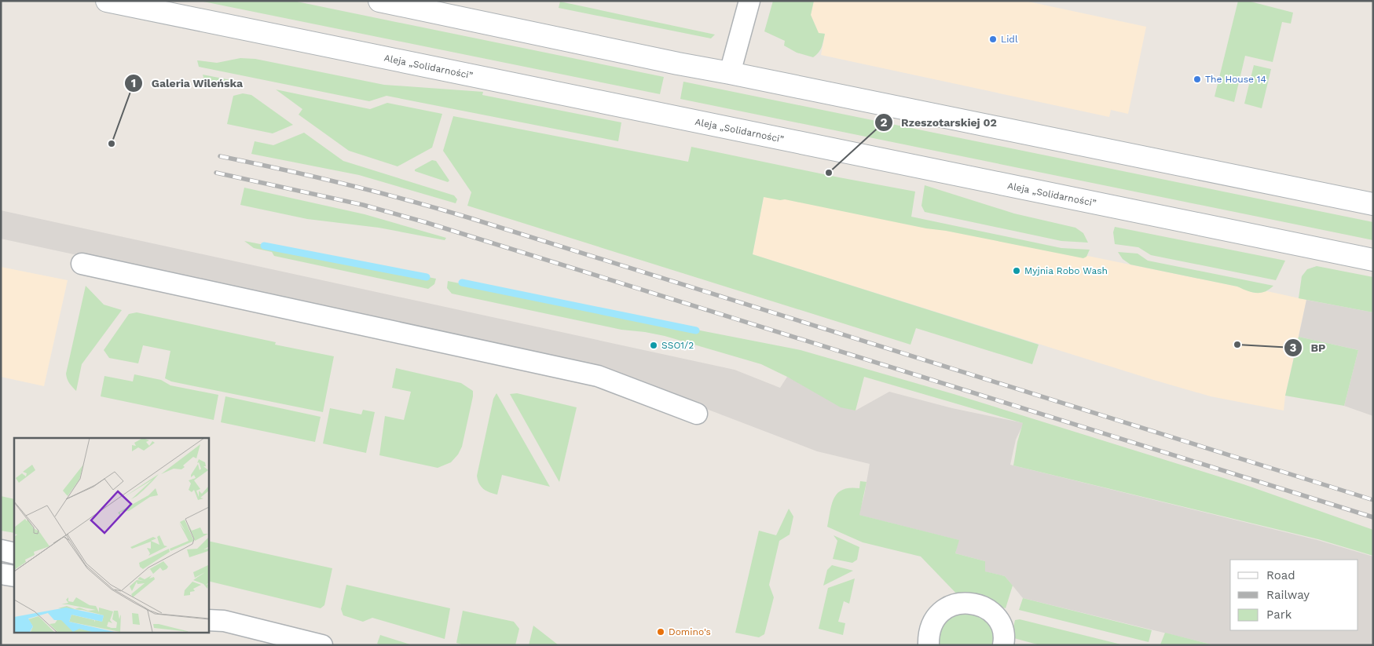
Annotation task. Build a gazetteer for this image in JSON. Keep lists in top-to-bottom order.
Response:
{
  "streets": {
    "main road": ["Aleja „Solidarności”"]
  },
  "places": [
    "Lidl",
    "The House 14",
    "Galeria Wileńska",
    "Rzeszotarskiej 02",
    "Myjnia Robo Wash",
    "BP",
    "SSO1/2",
    "Domino's"
  ],
  "legend": ["Road", "Railway", "Park"]
}
